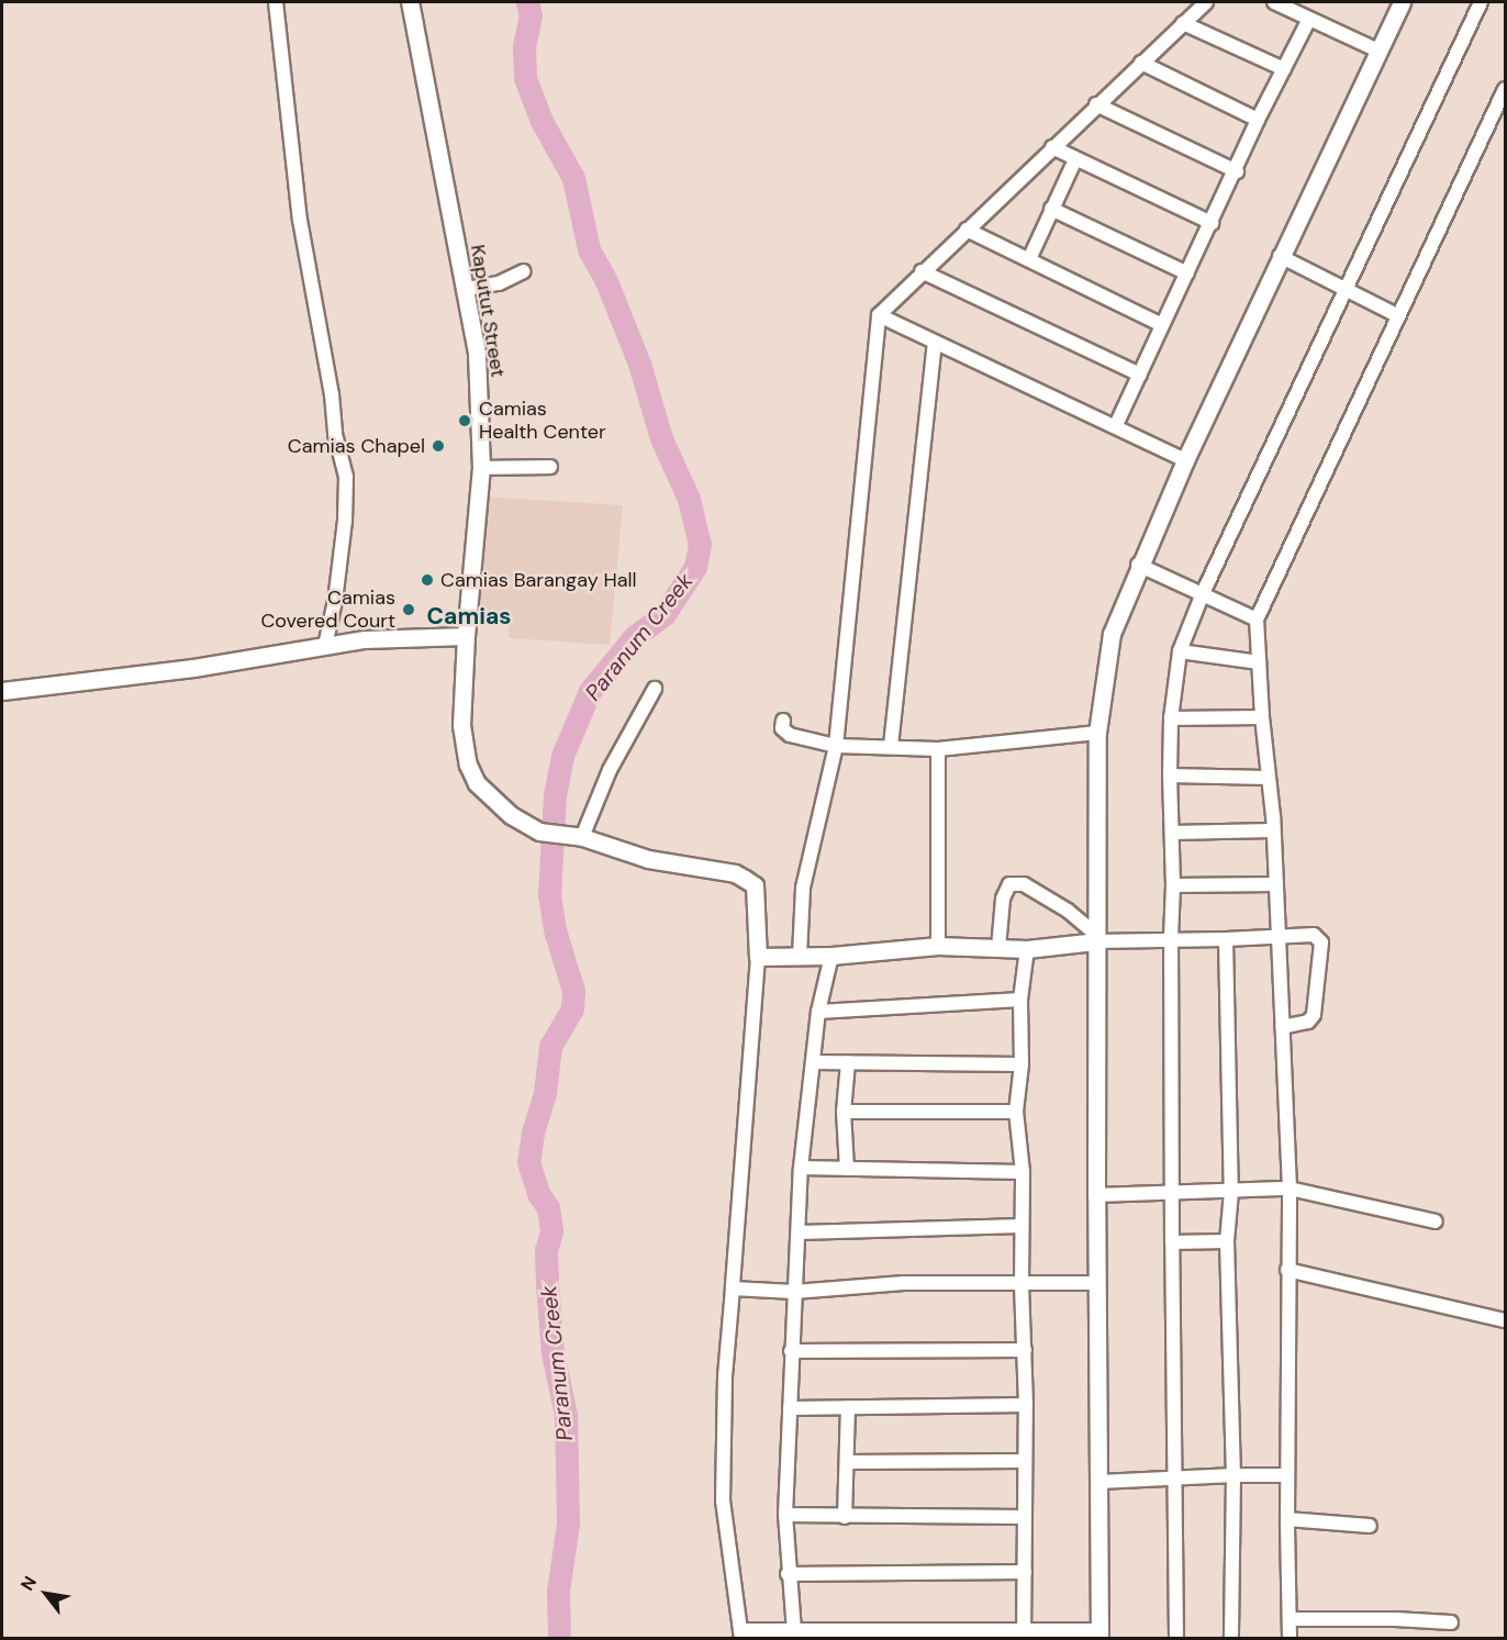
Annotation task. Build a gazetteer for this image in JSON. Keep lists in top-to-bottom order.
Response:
{
  "streets": {
    "street": ["Kaputut Street"]
  },
  "districts": ["Camias"],
  "water": ["Paranum Creek"],
  "places": [
    "Camias Health Center",
    "Camias Chapel",
    "Camias Barangay Hall",
    "Camias Covered Court"
  ],
  "north": "top left"
}
